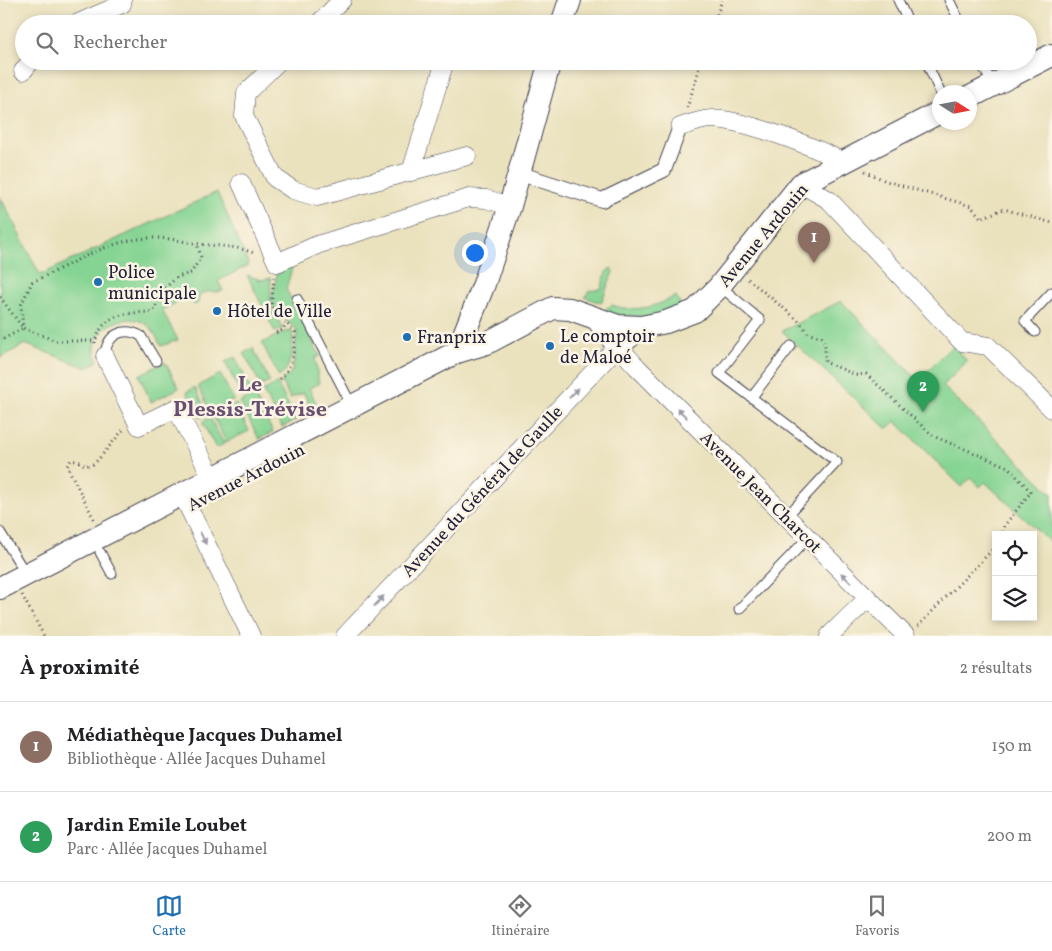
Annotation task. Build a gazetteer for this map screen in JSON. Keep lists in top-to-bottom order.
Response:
{
  "streets": {
    "street": ["Avenue Ardouin", "Avenue du Général de Gaulle", "Avenue Jean Charcot"]
  },
  "crossings": [
    ["Avenue Ardouin", "Avenue du Général de Gaulle"],
    ["Avenue Ardouin", "Avenue Jean Charcot"],
    ["Avenue du Général de Gaulle", "Avenue Jean Charcot"]
  ],
  "one_way": ["Avenue du Général de Gaulle", "Avenue Jean Charcot"],
  "districts": ["Le Plessis-Trévise"],
  "places": [
    "Police municipale",
    "Hôtel de Ville",
    "Franprix",
    "Le comptoir de Maloé"
  ],
  "north": "right",
  "page": {
    "search": "Rechercher",
    "pins": ["1", "2"],
    "heading": ["À proximité", "2 résultats"],
    "list": [
      {
        "mark": "1",
        "name": "Médiathèque Jacques Duhamel",
        "note": "Bibliothèque · Allée Jacques Duhamel",
        "value": "150 m"
      },
      {
        "mark": "2",
        "name": "Jardin Emile Loubet",
        "note": "Parc · Allée Jacques Duhamel",
        "value": "200 m"
      }
    ],
    "nav": ["Carte", "Itinéraire", "Favoris"]
  }
}
